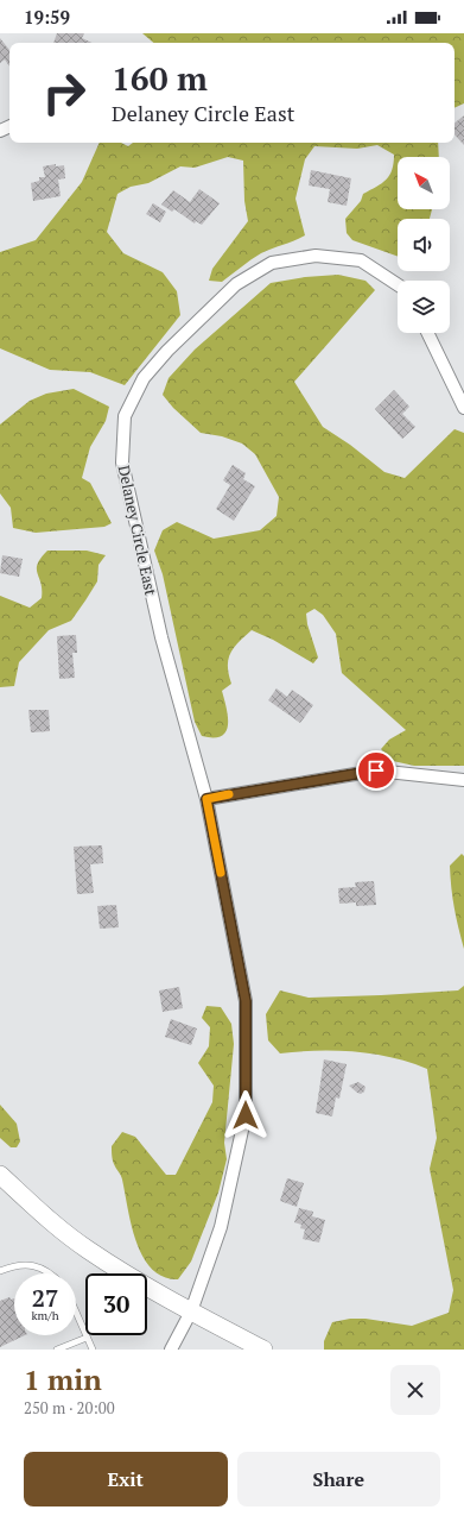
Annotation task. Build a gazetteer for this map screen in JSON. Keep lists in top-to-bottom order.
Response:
{
  "streets": {
    "street": ["Delaney Circle East"]
  },
  "north": "top left",
  "page": {
    "status": "19:59",
    "turn": ["160 m", "Delaney Circle East"],
    "speed": "27 km/h",
    "limit": "30",
    "heading": ["1 min", "250 m · 20:00"],
    "buttons": ["Exit", "Share"]
  }
}
